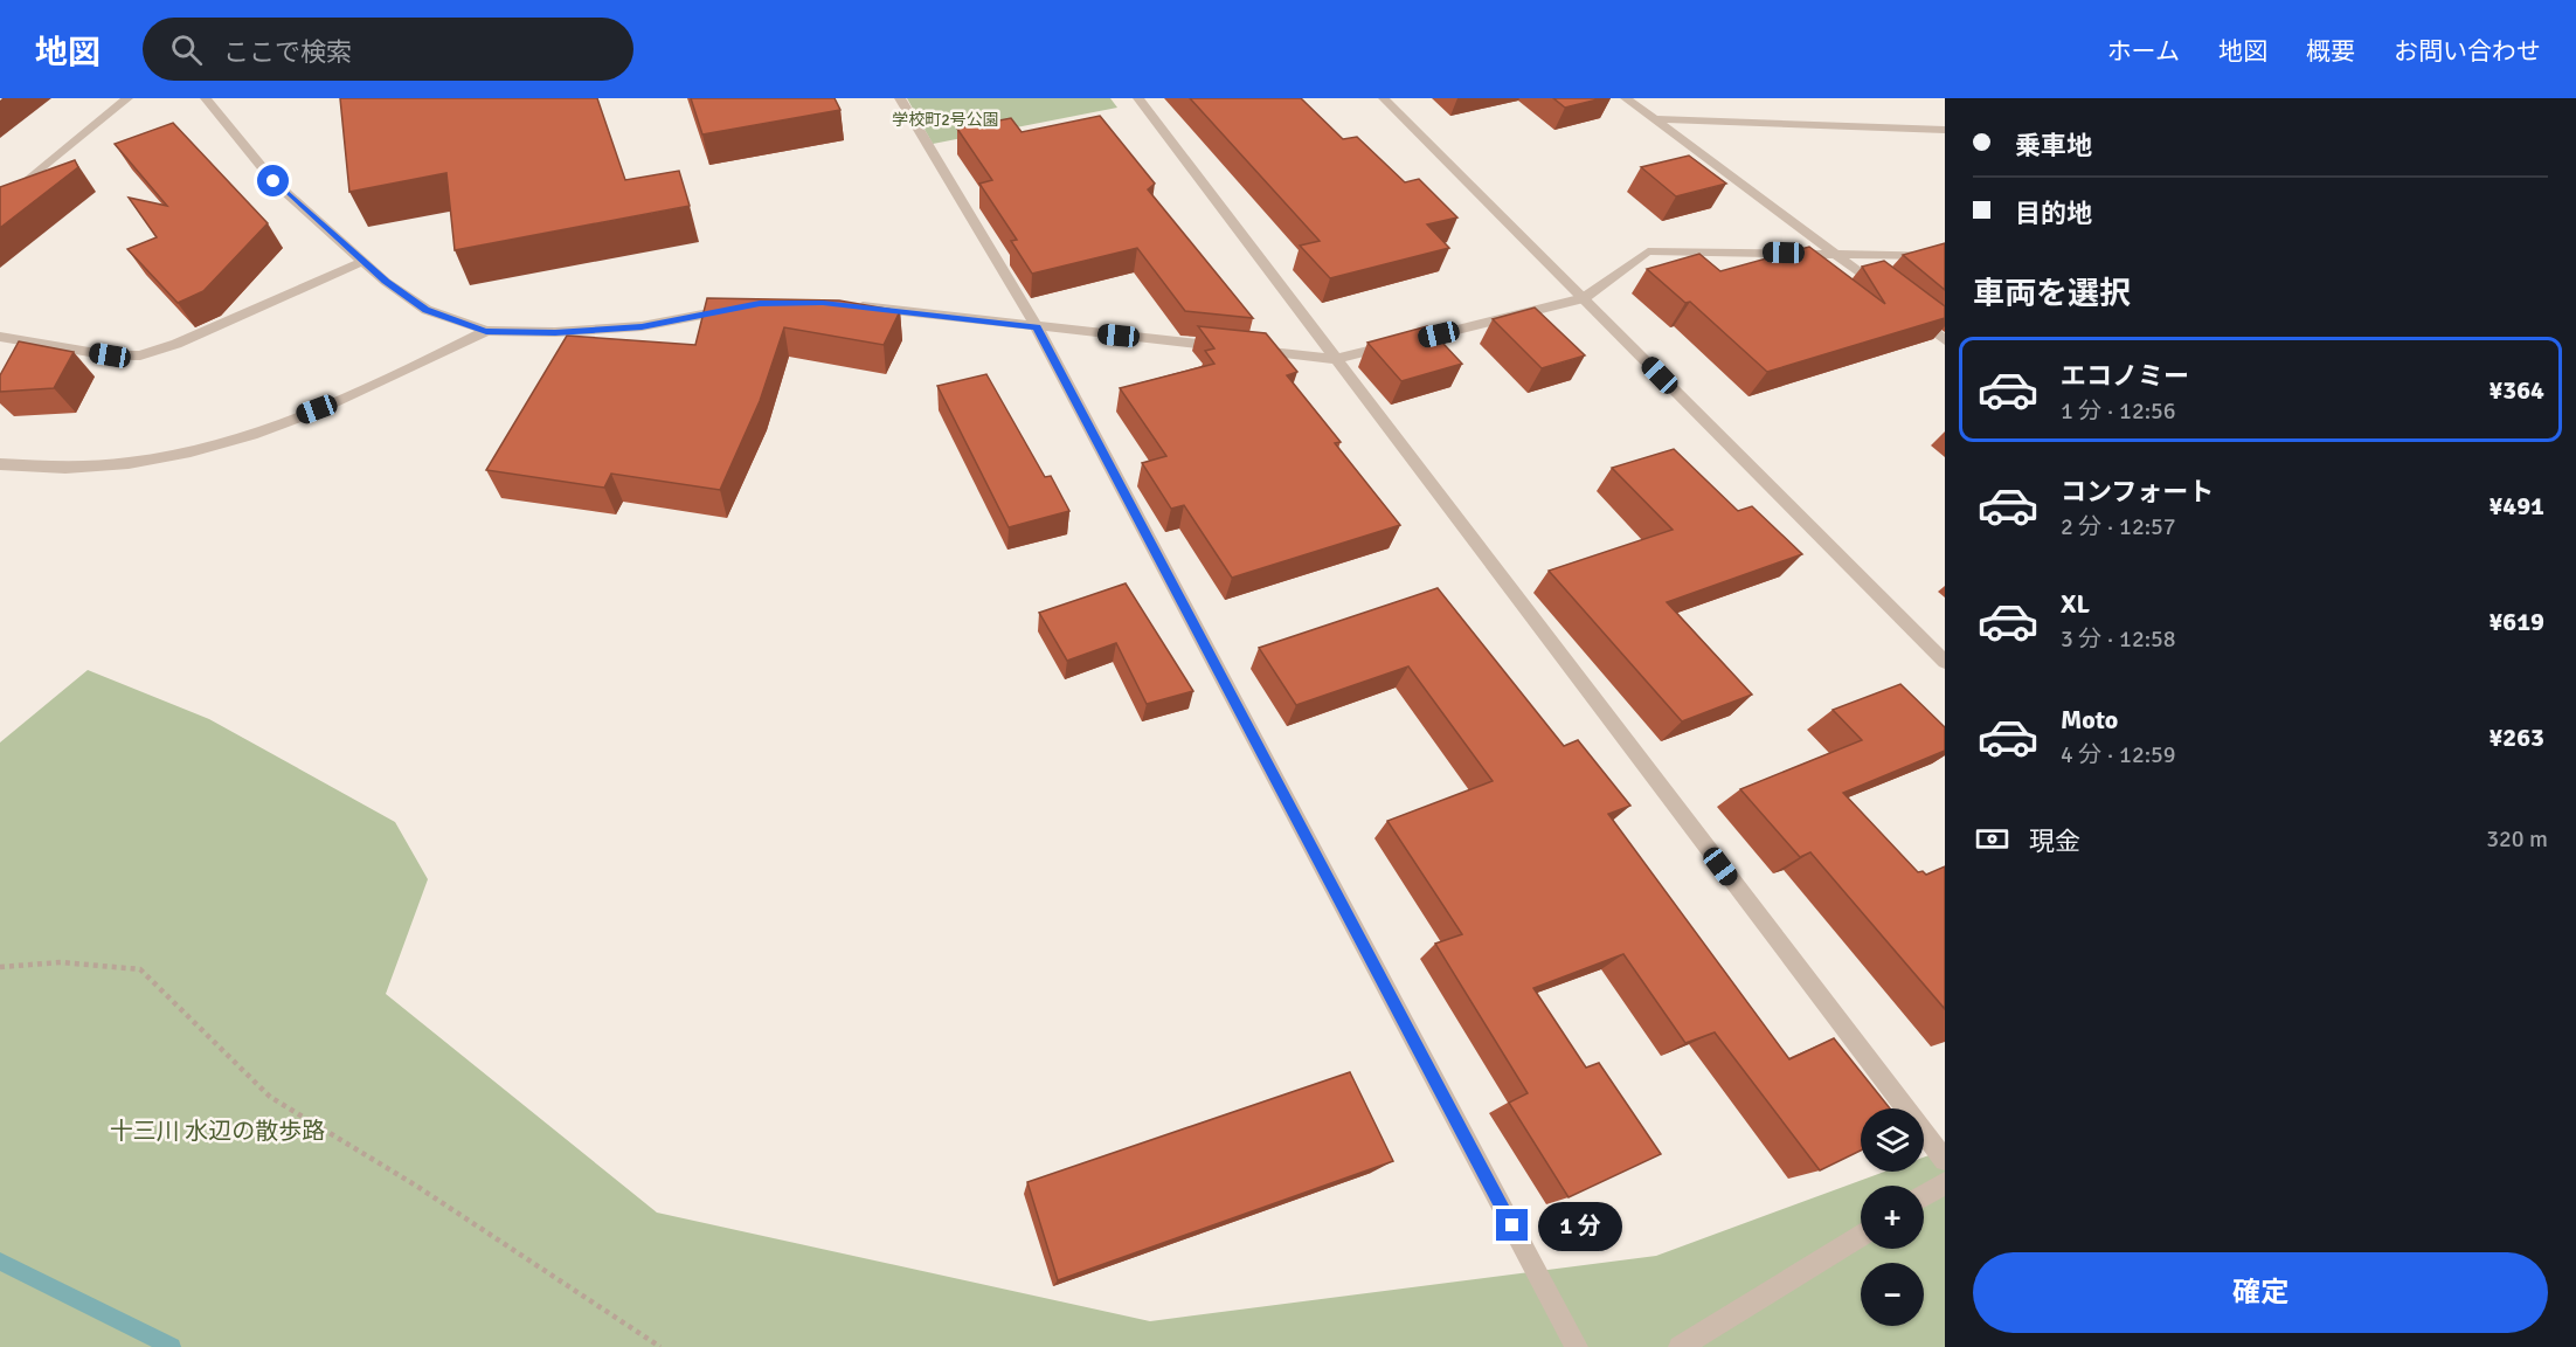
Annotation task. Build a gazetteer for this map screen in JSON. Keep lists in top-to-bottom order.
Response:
{
  "parks": ["学校町2号公園", "十三川 水辺の散歩路"],
  "page": {
    "header": "地図",
    "search": "ここで検索",
    "nav": [
      "ホーム",
      "地図",
      "概要",
      "お問い合わせ"
    ],
    "banner": ["乗車地", "目的地"],
    "heading": "車両を選択",
    "list": [
      {
        "name": "エコノミー",
        "note": "1 分 · 12:56",
        "value": "¥364"
      },
      {
        "name": "コンフォート",
        "note": "2 分 · 12:57",
        "value": "¥491"
      },
      {
        "name": "XL",
        "note": "3 分 · 12:58",
        "value": "¥619"
      },
      {
        "name": "Moto",
        "note": "4 分 · 12:59",
        "value": "¥263"
      }
    ],
    "pay": ["現金", "320 m"],
    "map_buttons": ["+", "−"],
    "bubble": "1 分",
    "buttons": "確定"
  }
}
